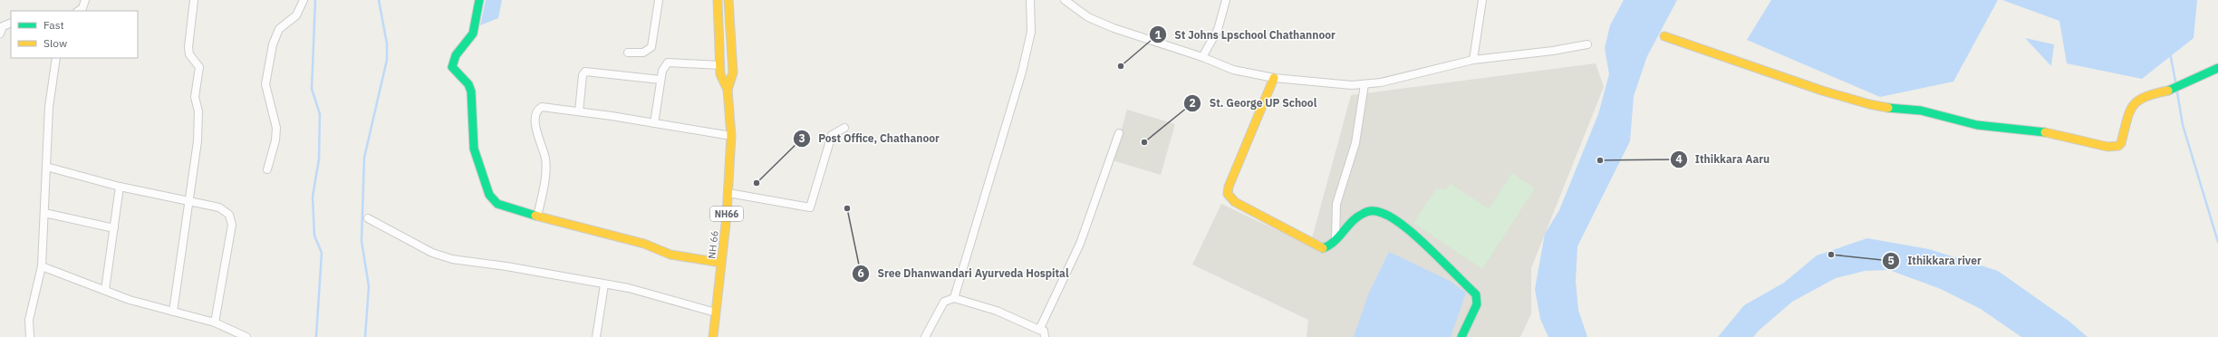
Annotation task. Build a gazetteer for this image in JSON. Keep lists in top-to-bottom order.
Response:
{
  "streets": {
    "main road": ["NH66", "NH 66"]
  },
  "places": [
    "St Johns Lpschool Chathannoor",
    "St. George UP School",
    "Ithikkara Aaru",
    "Post Office, Chathanoor",
    "Sree Dhanwandari Ayurveda Hospital",
    "Ithikkara river"
  ],
  "legend": ["Fast", "Slow"]
}
